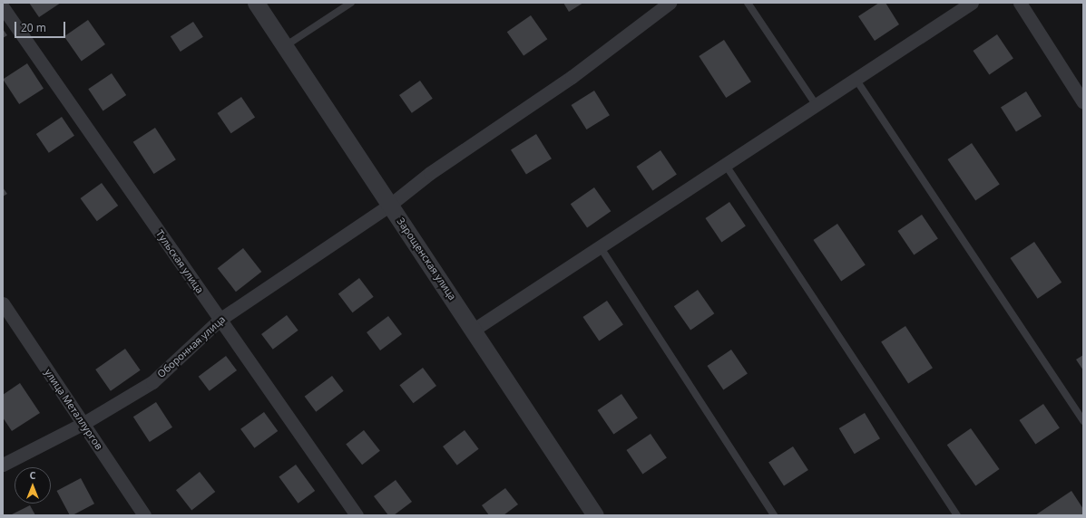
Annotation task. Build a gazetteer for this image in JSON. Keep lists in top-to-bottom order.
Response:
{
  "streets": {
    "street": [
      "Зарощенская улица",
      "Тульская улица",
      "Оборонная улица",
      "улица Металлургов"
    ]
  },
  "crossings": [
    ["Зарощенская улица", "Оборонная улица"],
    ["Тульская улица", "Оборонная улица"],
    ["Оборонная улица", "улица Металлургов"]
  ],
  "scale_bar": "20 m",
  "north": "top"
}
